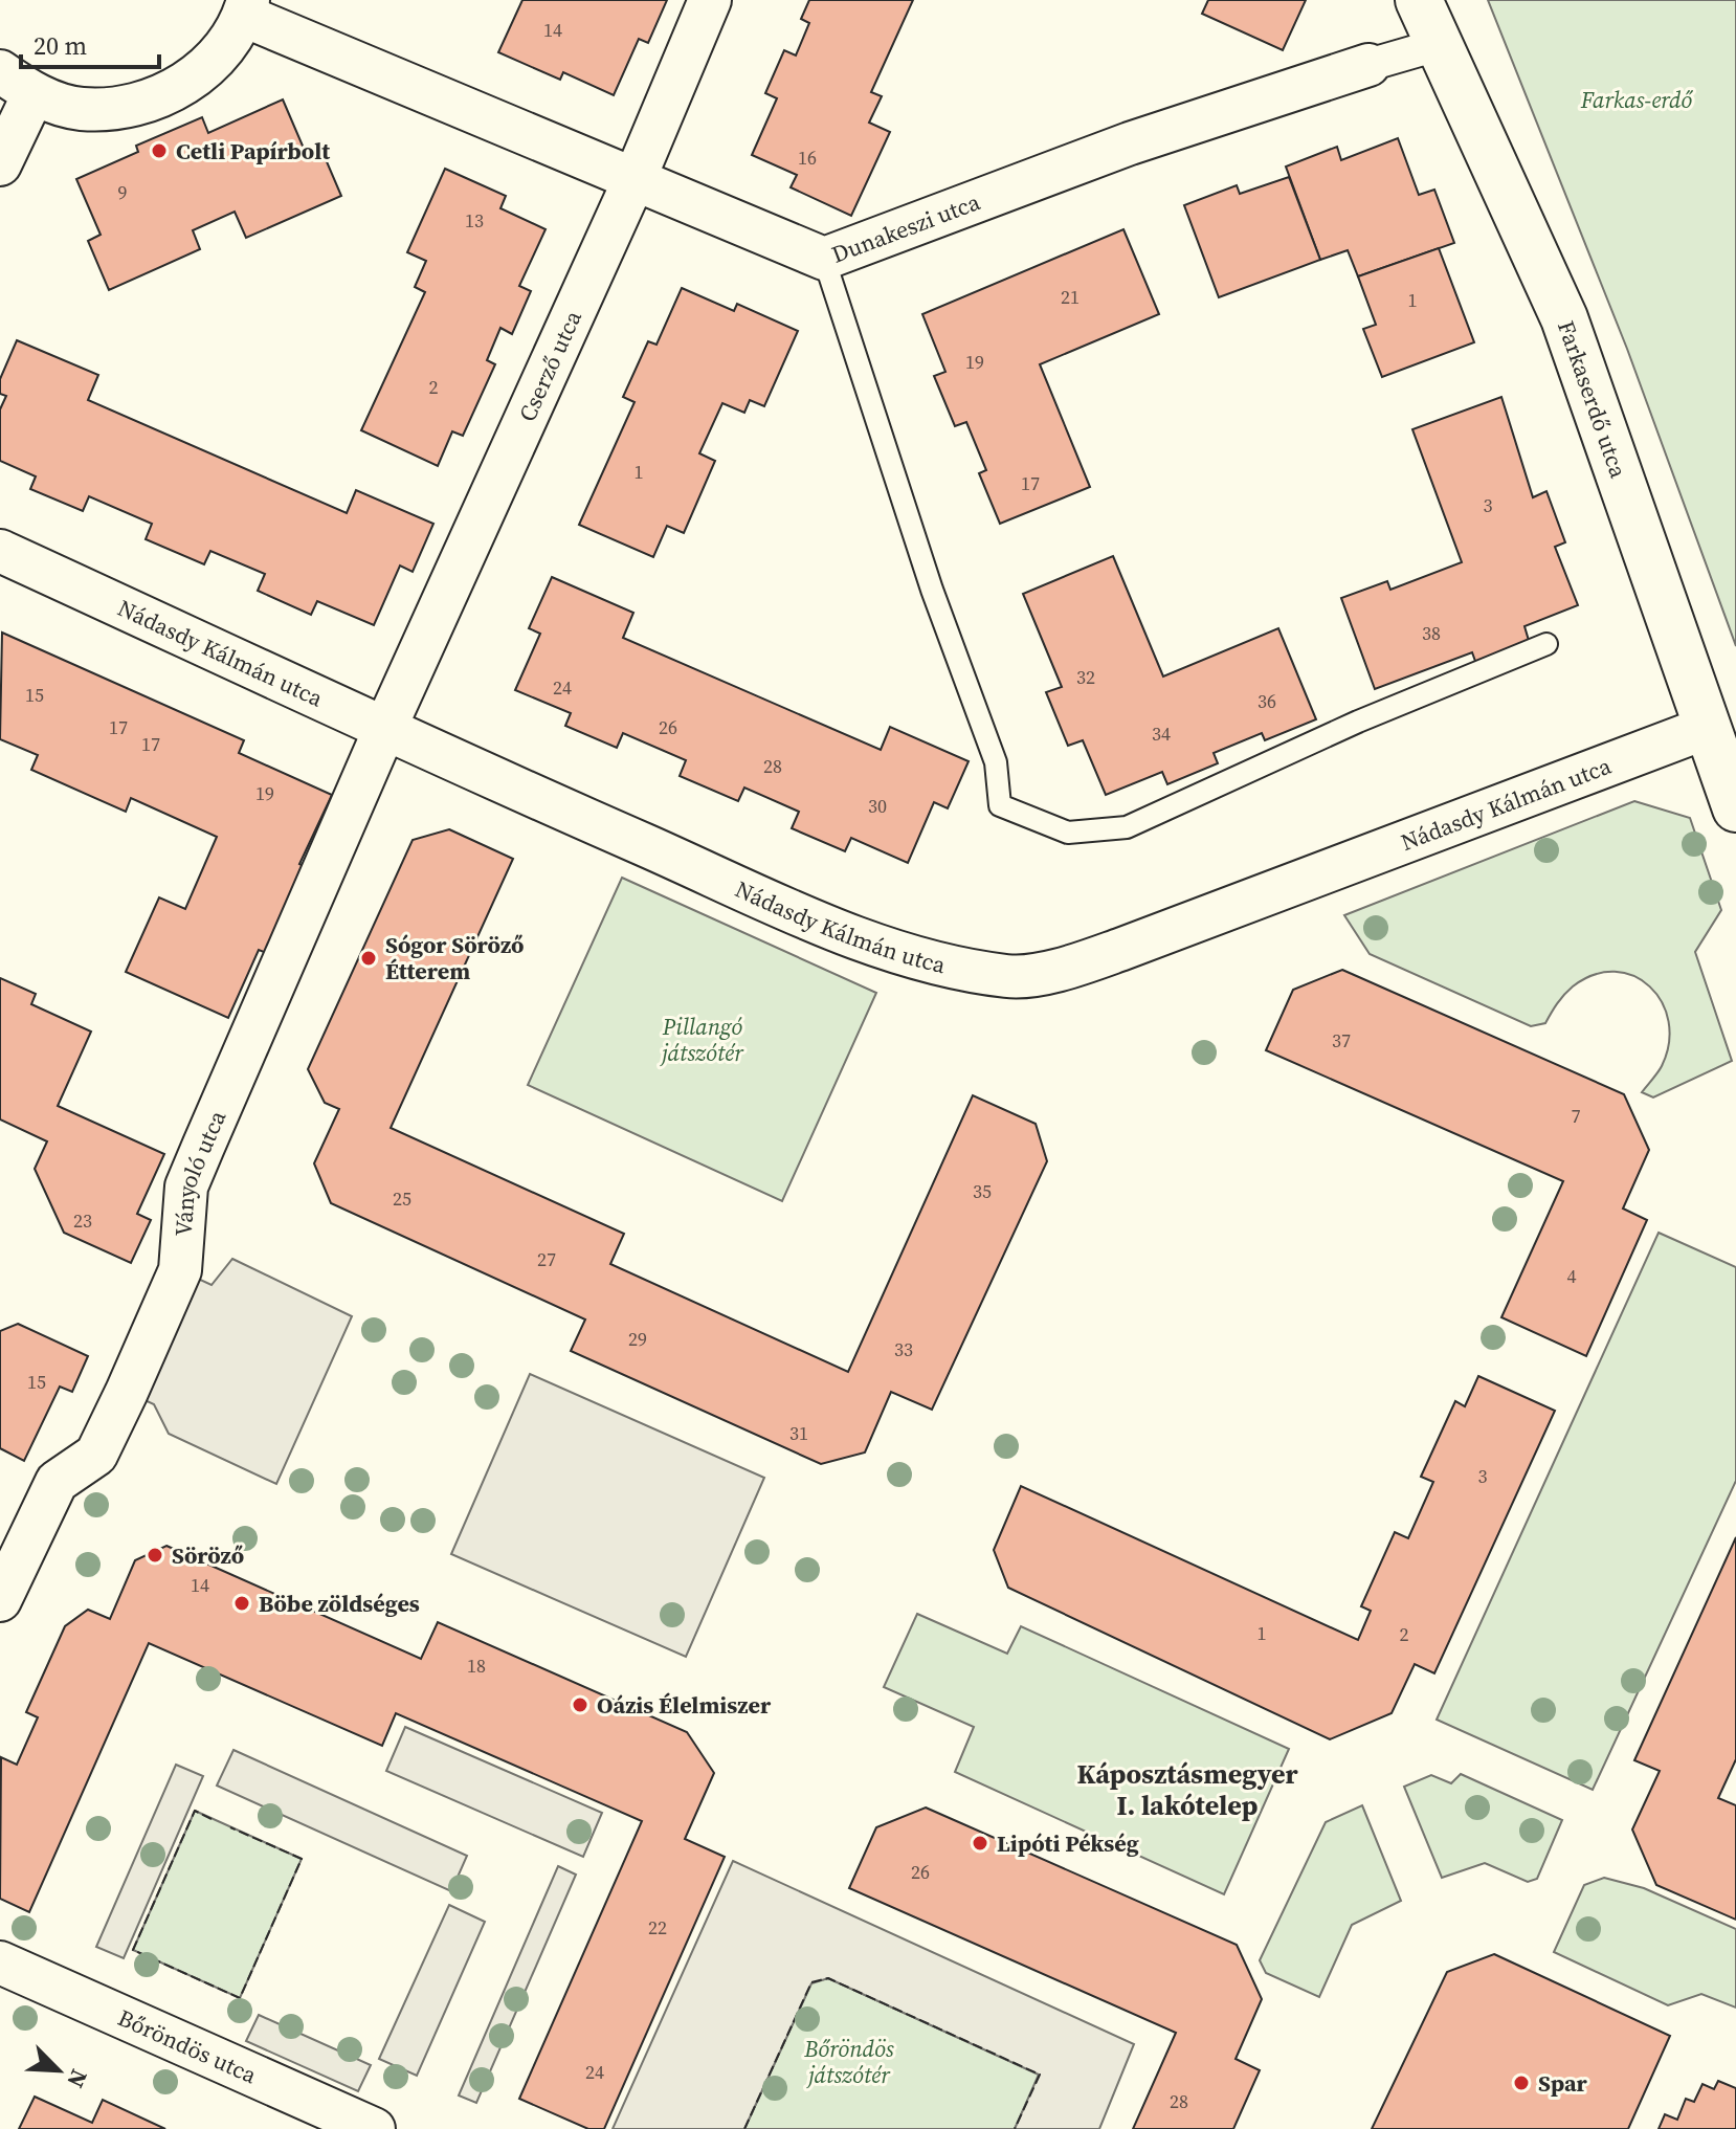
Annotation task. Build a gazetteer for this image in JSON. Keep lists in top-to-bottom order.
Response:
{
  "streets": {
    "street": [
      "Dunakeszi utca",
      "Cserző utca",
      "Farkaserdő utca",
      "Nádasdy Kálmán utca",
      "Ványoló utca",
      "Bőröndös utca"
    ]
  },
  "crossings": [
    ["Dunakeszi utca", "Cserző utca"],
    ["Dunakeszi utca", "Farkaserdő utca"],
    ["Cserző utca", "Nádasdy Kálmán utca"],
    ["Cserző utca", "Ványoló utca"],
    ["Farkaserdő utca", "Nádasdy Kálmán utca"],
    ["Nádasdy Kálmán utca", "Ványoló utca"]
  ],
  "districts": ["Káposztásmegyer I. lakótelep"],
  "parks": ["Farkas-erdő", "Pillangó játszótér", "Bőröndös játszótér"],
  "places": [
    "Cetli Papírbolt",
    "Sógor Söröző Étterem",
    "Söröző",
    "Böbe zöldséges",
    "Oázis Élelmiszer",
    "Lipóti Pékség",
    "Spar"
  ],
  "house_numbers": [
    "14",
    "16",
    "9",
    "13",
    "21",
    "1",
    "19",
    "2",
    "1",
    "17",
    "3",
    "38",
    "32",
    "24",
    "15",
    "36",
    "17",
    "26",
    "34",
    "17",
    "28",
    "19",
    "30",
    "37",
    "7",
    "35",
    "25",
    "23",
    "27",
    "4",
    "29",
    "33",
    "15",
    "31",
    "3",
    "14",
    "1",
    "2",
    "18",
    "26",
    "22",
    "24",
    "28"
  ],
  "scale_bar": "20 m",
  "north": "bottom right"
}
